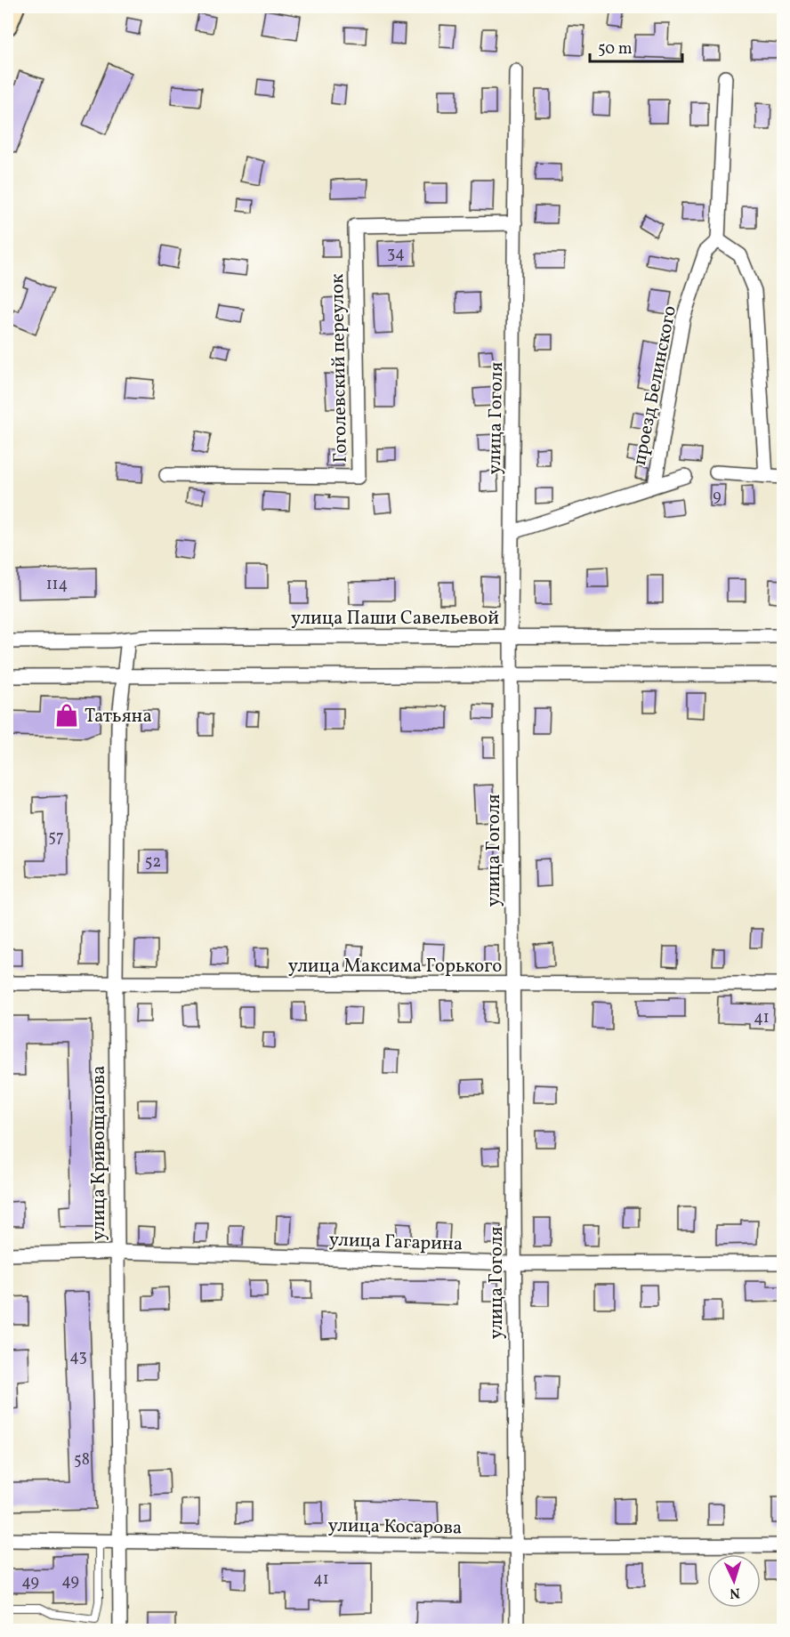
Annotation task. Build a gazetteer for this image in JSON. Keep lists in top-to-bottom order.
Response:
{
  "streets": {
    "street": [
      "Гоголевский переулок",
      "проезд Белинского",
      "улица Гоголя",
      "улица Паши Савельевой",
      "улица Максима Горького",
      "улица Кривощапова",
      "улица Гагарина",
      "улица Косарова"
    ]
  },
  "crossings": [
    ["Гоголевский переулок", "улица Гоголя"],
    ["улица Гоголя", "улица Паши Савельевой"],
    ["улица Гоголя", "улица Максима Горького"],
    ["улица Гоголя", "улица Гагарина"],
    ["улица Гоголя", "улица Косарова"],
    ["улица Паши Савельевой", "улица Кривощапова"],
    ["улица Максима Горького", "улица Кривощапова"],
    ["улица Кривощапова", "улица Гагарина"],
    ["улица Кривощапова", "улица Косарова"]
  ],
  "places": {
    "shop": ["Татьяна"]
  },
  "house_numbers": [
    "34",
    "9",
    "114",
    "57",
    "52",
    "41",
    "43",
    "58",
    "41",
    "49",
    "49"
  ],
  "scale_bar": "50 m",
  "north": "bottom"
}
